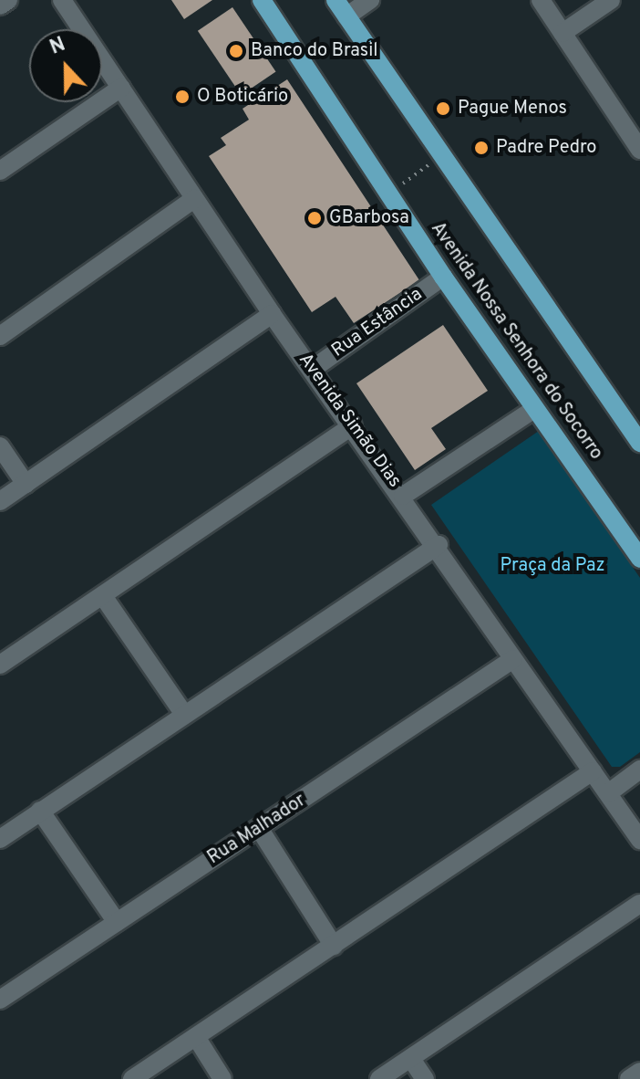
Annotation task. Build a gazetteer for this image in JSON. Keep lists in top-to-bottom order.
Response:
{
  "streets": {
    "main road": ["Avenida Nossa Senhora do Socorro"],
    "street": ["Rua Estância", "Avenida Simão Dias", "Rua Malhador"]
  },
  "crossings": [
    ["Rua Estância", "Avenida Nossa Senhora do Socorro"],
    ["Rua Estância", "Avenida Simão Dias"],
    ["Avenida Simão Dias", "Rua Malhador"]
  ],
  "parks": ["Praça da Paz"],
  "places": [
    "Banco do Brasil",
    "O Boticário",
    "Pague Menos",
    "Padre Pedro",
    "GBarbosa"
  ],
  "north": "top"
}
